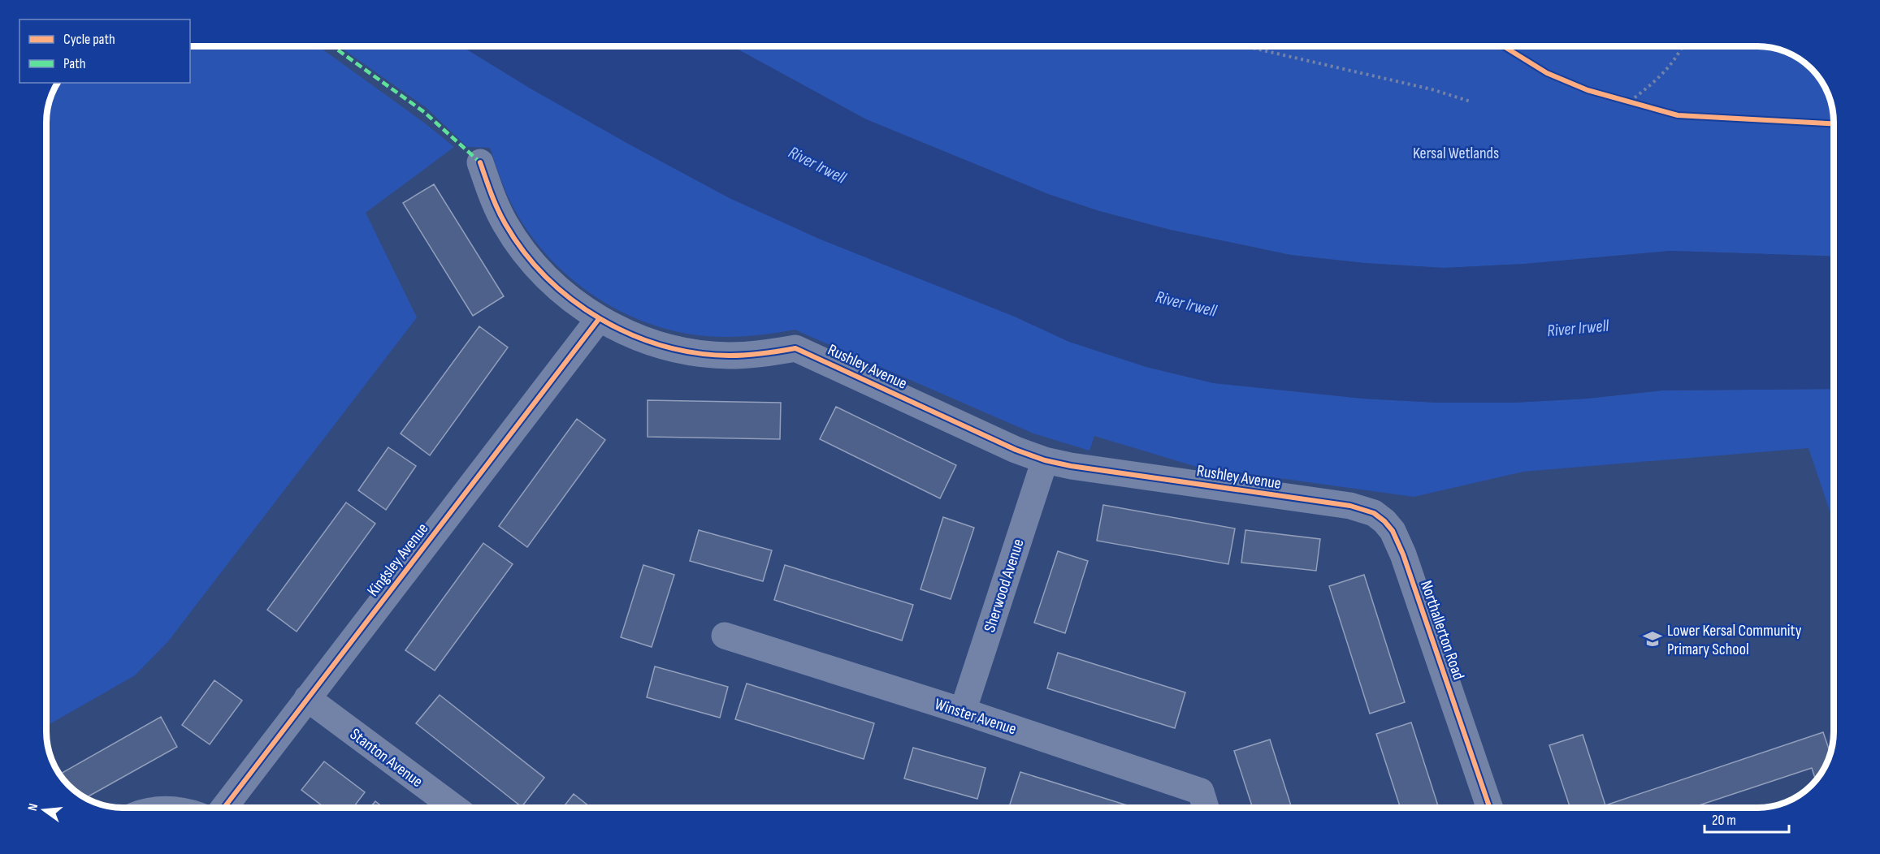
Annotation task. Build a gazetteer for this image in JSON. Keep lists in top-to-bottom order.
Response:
{
  "streets": {
    "street": [
      "Rushley Avenue",
      "Kingsley Avenue",
      "Sherwood Avenue",
      "Northallerton Road",
      "Winster Avenue",
      "Stanton Avenue"
    ]
  },
  "crossings": [
    ["Rushley Avenue", "Kingsley Avenue"],
    ["Rushley Avenue", "Sherwood Avenue"],
    ["Rushley Avenue", "Northallerton Road"],
    ["Kingsley Avenue", "Stanton Avenue"],
    ["Sherwood Avenue", "Winster Avenue"]
  ],
  "water": ["River Irwell"],
  "parks": ["Kersal Wetlands"],
  "places": {
    "school or university": ["Lower Kersal Community Primary School"]
  },
  "legend": ["Cycle path", "Path"],
  "scale_bar": "20 m",
  "north": "left"
}
